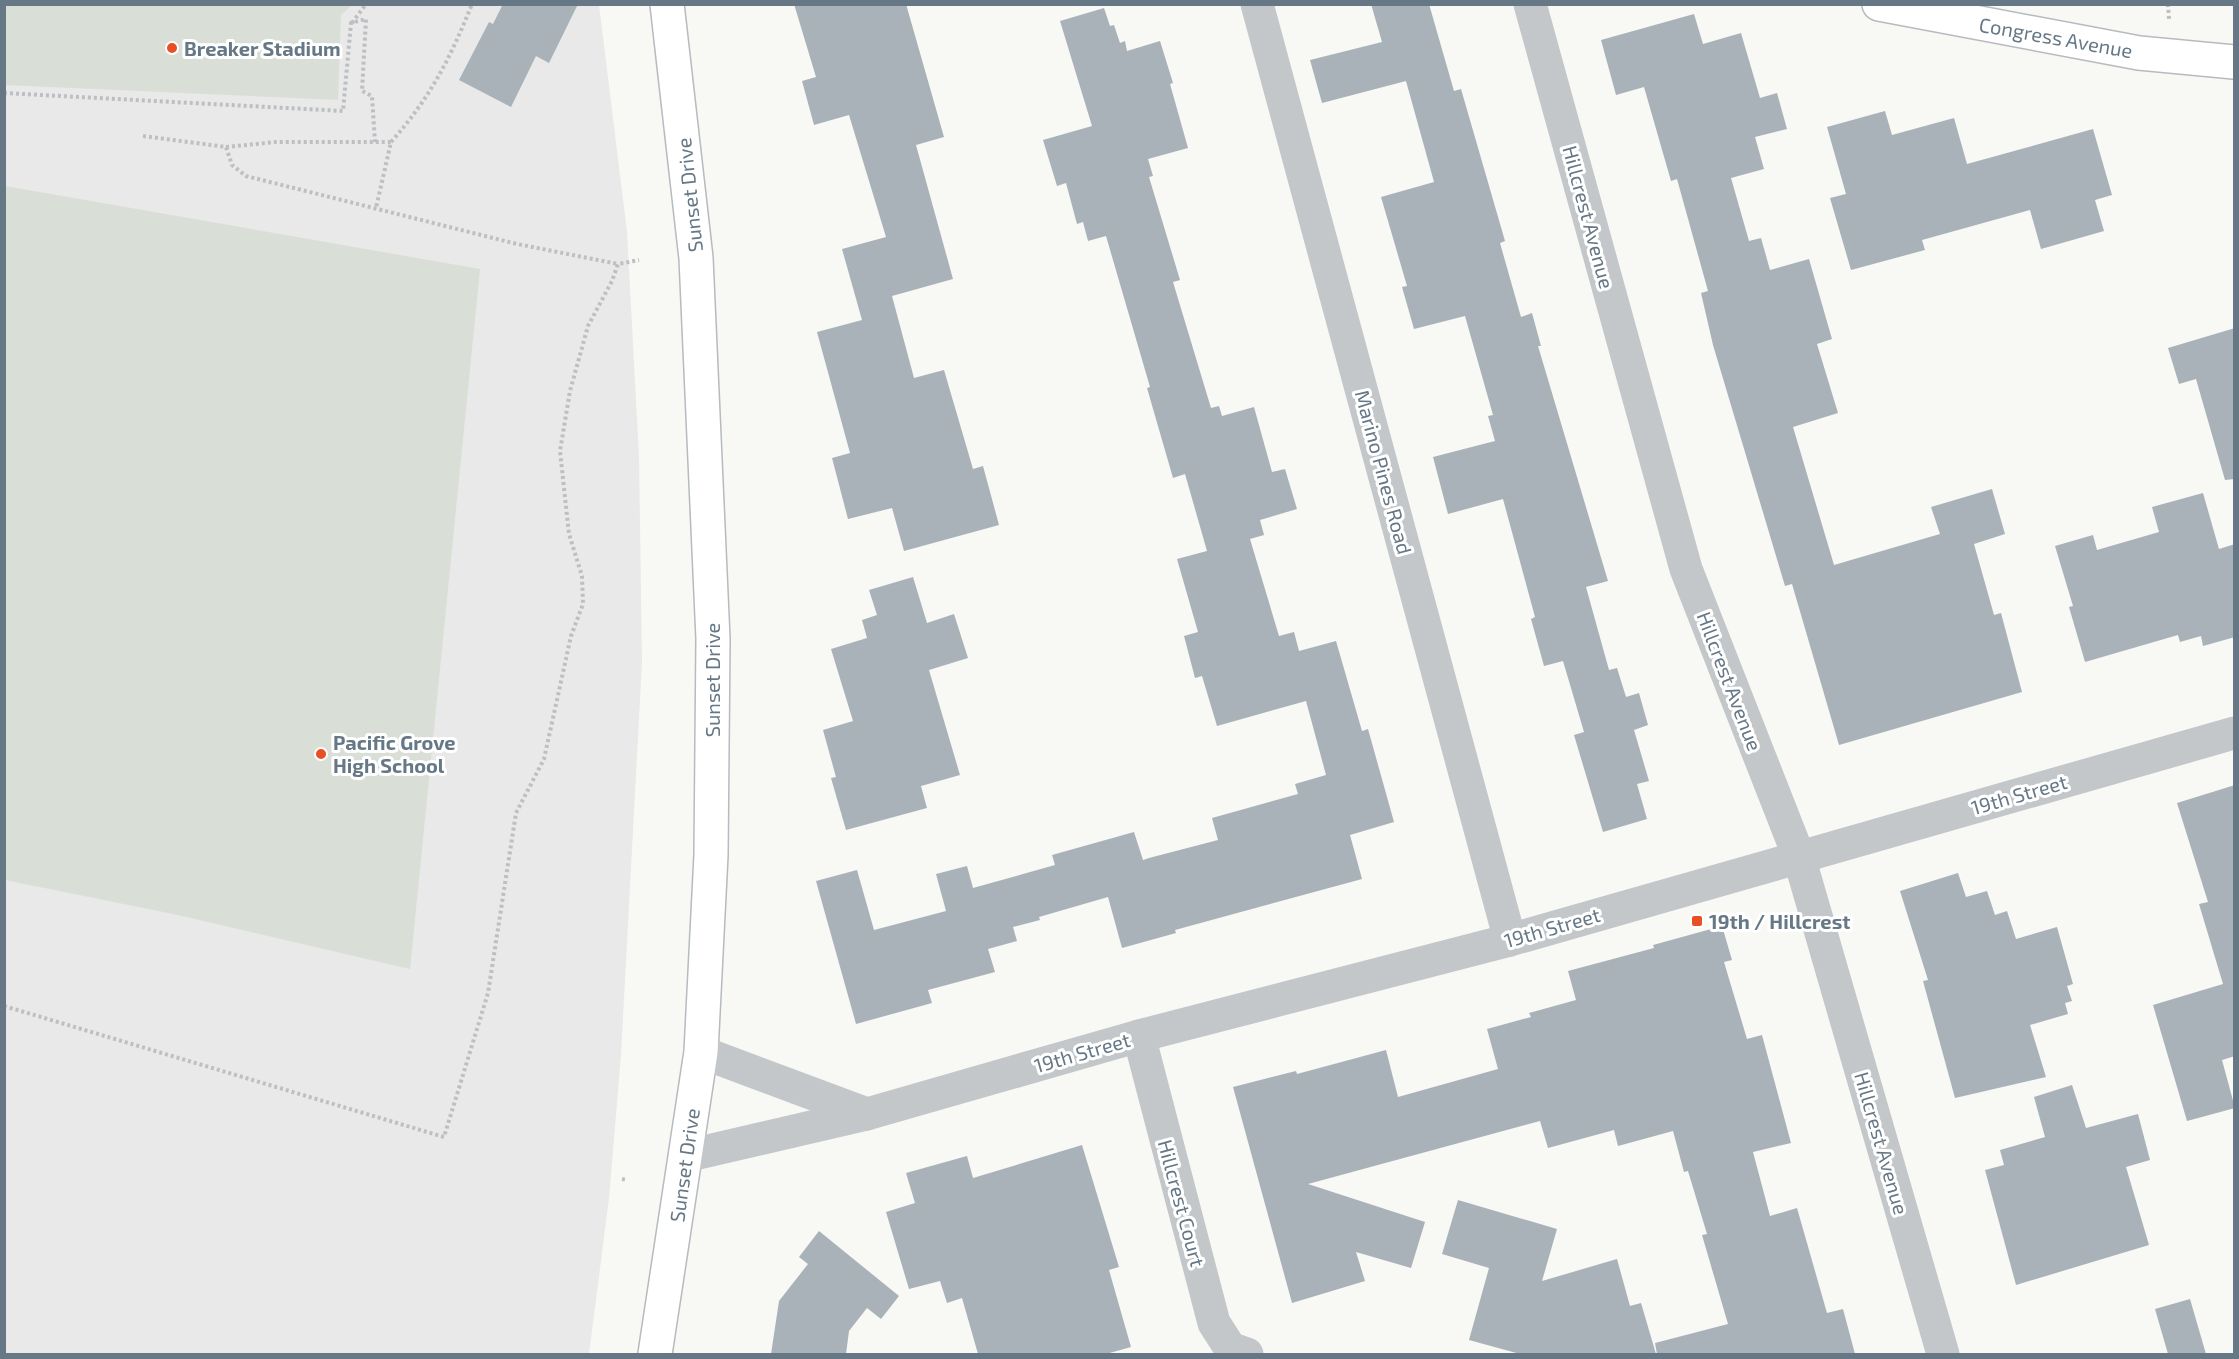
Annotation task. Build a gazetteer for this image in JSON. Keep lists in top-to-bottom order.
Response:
{
  "streets": {
    "main road": ["Congress Avenue", "Sunset Drive"],
    "street": [
      "Hillcrest Avenue",
      "Marino Pines Road",
      "19th Street",
      "Hillcrest Court"
    ]
  },
  "crossings": [
    ["Sunset Drive", "19th Street"],
    ["Hillcrest Avenue", "19th Street"],
    ["Marino Pines Road", "19th Street"],
    ["19th Street", "Hillcrest Court"]
  ],
  "places": {
    "other": ["Breaker Stadium", "Pacific Grove High School"],
    "transit": ["19th / Hillcrest"]
  }
}
